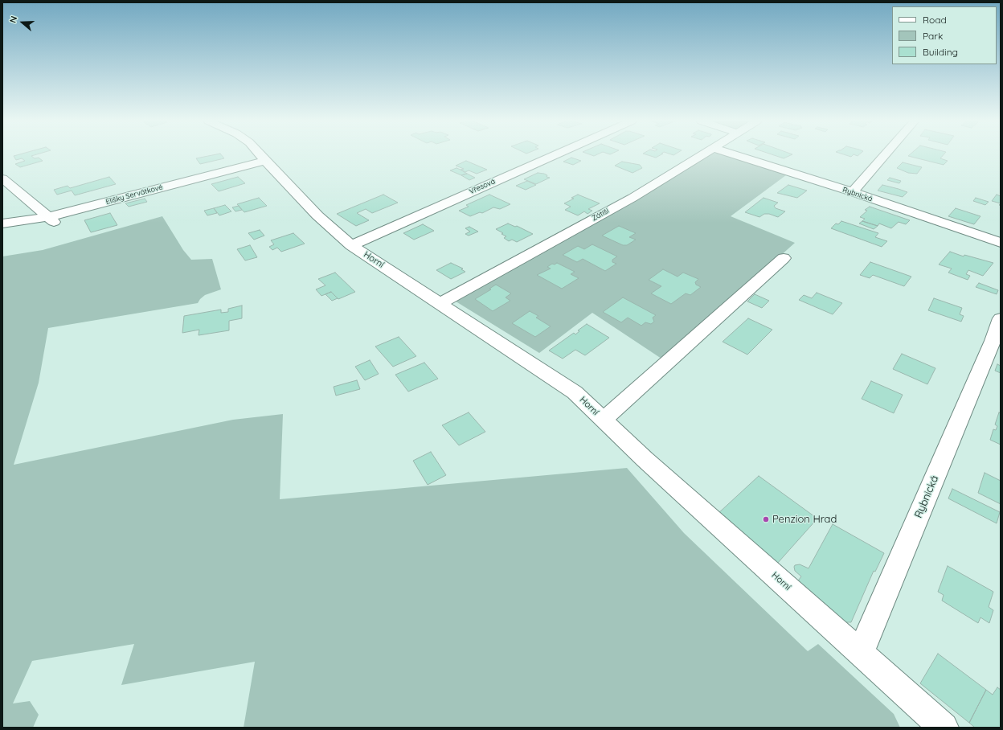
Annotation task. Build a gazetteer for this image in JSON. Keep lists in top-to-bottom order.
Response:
{
  "streets": {
    "street": [
      "Vřesová",
      "Elišky Servátkové",
      "Rybnická",
      "Zátiší",
      "Horní"
    ]
  },
  "crossings": [
    ["Vřesová", "Horní"],
    ["Elišky Servátkové", "Horní"],
    ["Rybnická", "Horní"],
    ["Zátiší", "Horní"]
  ],
  "places": ["Penzion Hrad"],
  "legend": ["Road", "Park", "Building"],
  "north": "left"
}
